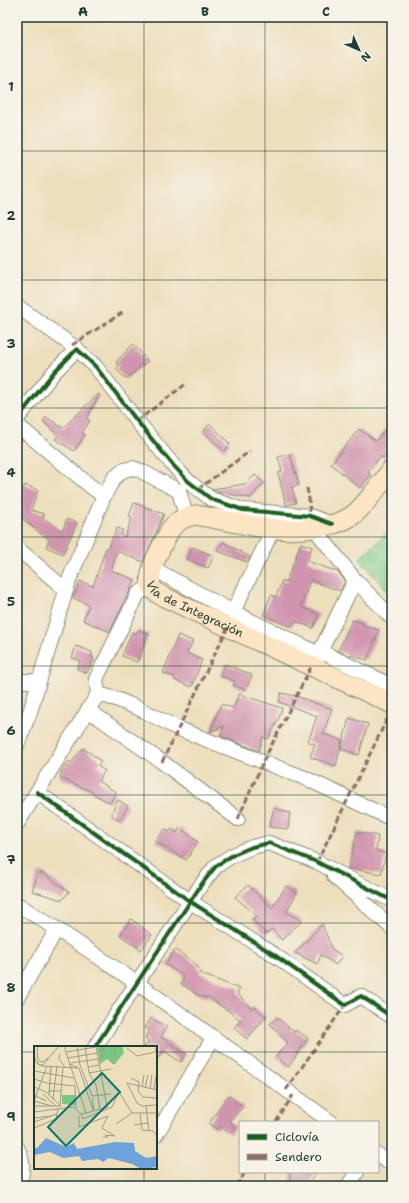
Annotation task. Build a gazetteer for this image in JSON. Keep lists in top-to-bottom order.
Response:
{
  "streets": {
    "main road": ["Vía de Integración"]
  },
  "legend": ["Ciclovía", "Sendero"],
  "north": "bottom right",
  "grid": {
    "columns": ["A", "B", "C"],
    "rows": [
      "1",
      "2",
      "3",
      "4",
      "5",
      "6",
      "7",
      "8",
      "9"
    ]
  }
}
